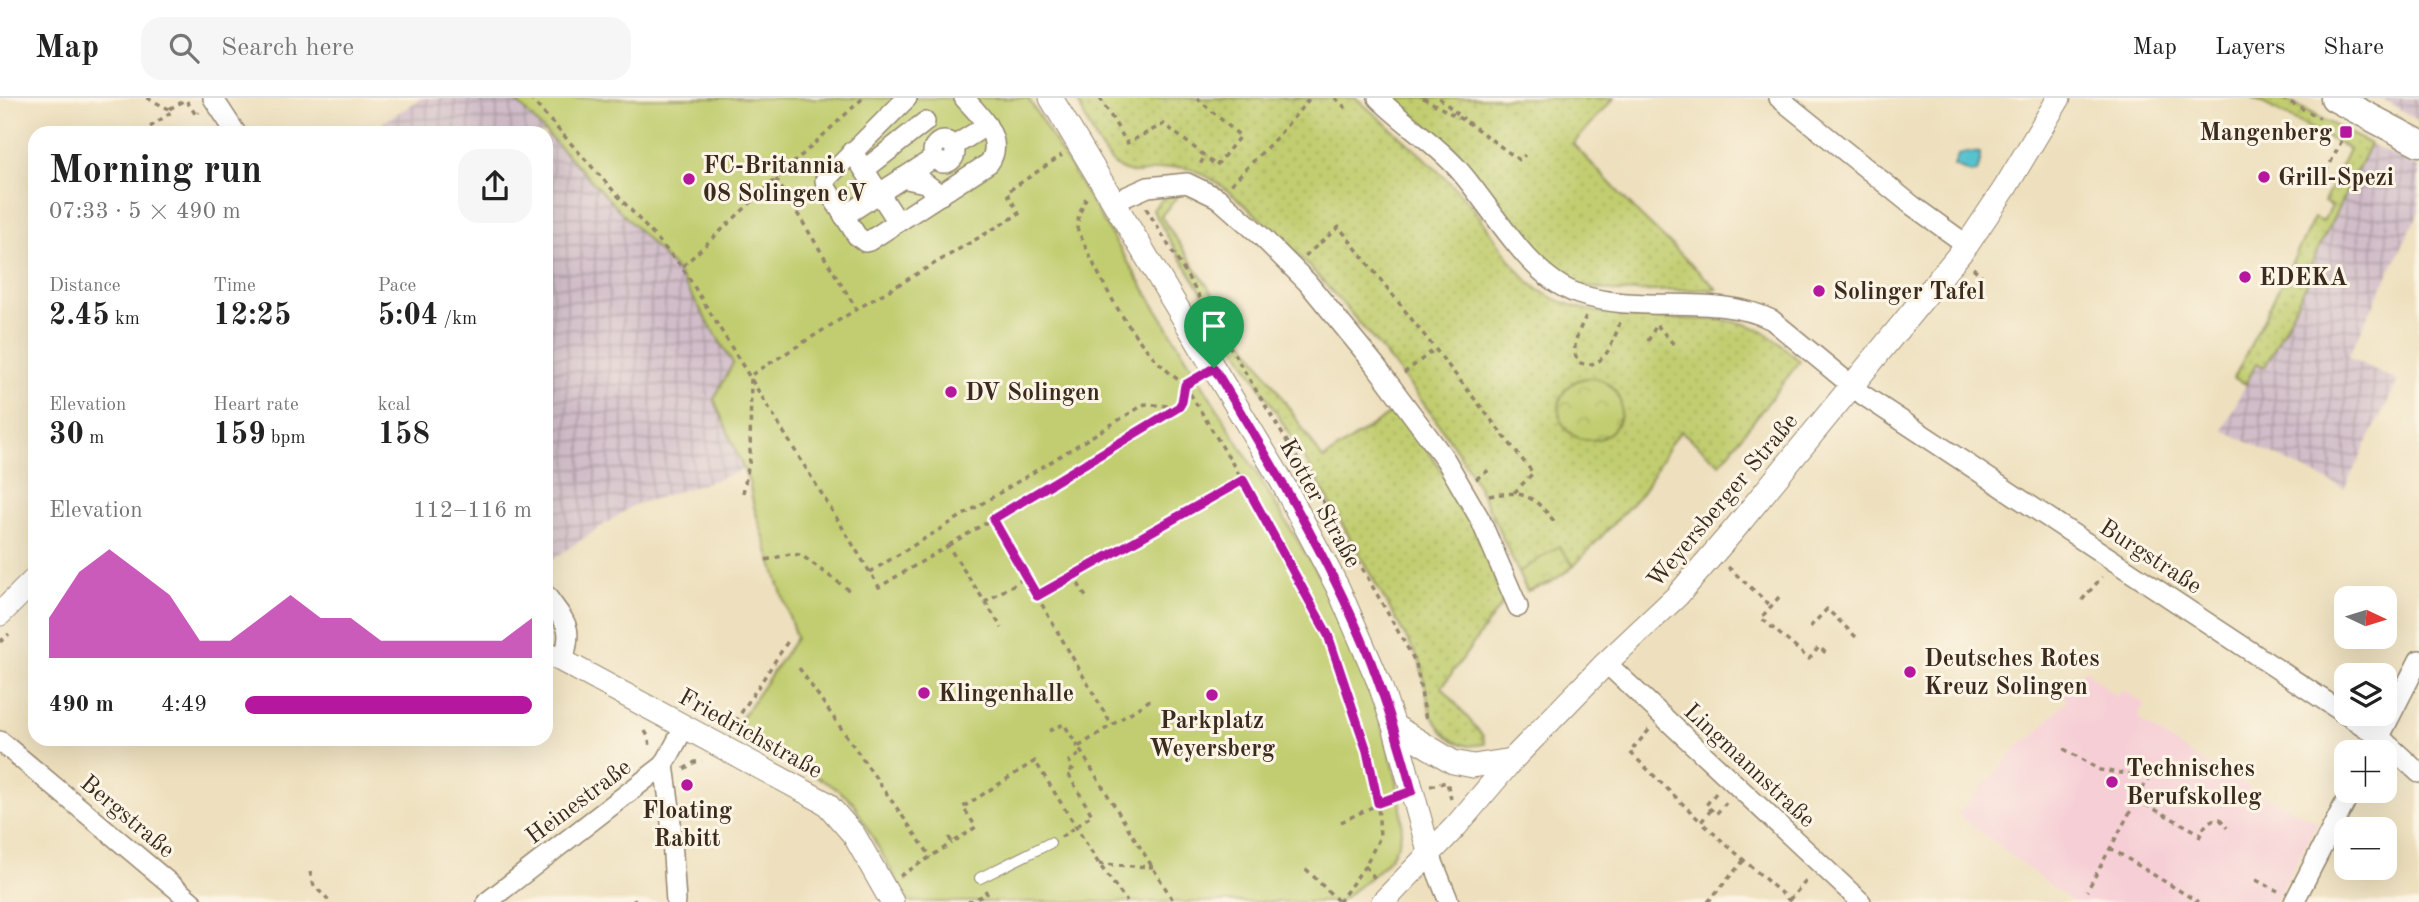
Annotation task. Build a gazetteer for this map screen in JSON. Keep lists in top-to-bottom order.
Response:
{
  "streets": {
    "street": [
      "Weyersberger Straße",
      "Kotter Straße",
      "Burgstraße",
      "Friedrichstraße",
      "Lingmannstraße",
      "Heinestraße",
      "Bergstraße"
    ]
  },
  "crossings": [
    ["Weyersberger Straße", "Kotter Straße"],
    ["Weyersberger Straße", "Burgstraße"],
    ["Weyersberger Straße", "Lingmannstraße"],
    ["Friedrichstraße", "Heinestraße"]
  ],
  "places": {
    "transit": ["Mangenberg"],
    "other": [
      "Grill-Spezi",
      "FC-Britannia 08 Solingen eV",
      "EDEKA",
      "Solinger Tafel",
      "DV Solingen",
      "Deutsches Rotes Kreuz Solingen",
      "Klingenhalle",
      "Parkplatz Weyersberg",
      "Technisches Berufskolleg",
      "Floating Rabitt"
    ]
  },
  "north": "right",
  "page": {
    "header": "Map",
    "search": "Search here",
    "nav": ["Map", "Layers", "Share"],
    "heading": ["Morning run", "07:33 · 5 × 490 m"],
    "stats": [
      ["Distance", "2.45 km"],
      ["Time", "12:25"],
      ["Pace", "5:04 /km"],
      ["Elevation", "30 m"],
      ["Heart rate", "159 bpm"],
      ["kcal", "158"]
    ],
    "chart": ["Elevation", "112–116 m"],
    "map_buttons": ["+", "−"],
    "list": [
      {
        "name": "490 m",
        "note": "4:49"
      }
    ]
  }
}
